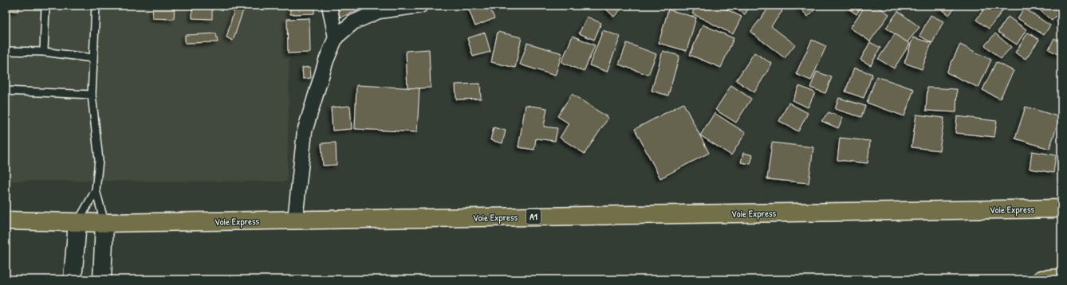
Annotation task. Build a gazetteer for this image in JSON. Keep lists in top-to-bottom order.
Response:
{
  "streets": {
    "highway": ["Voie Express", "A1"]
  }
}
